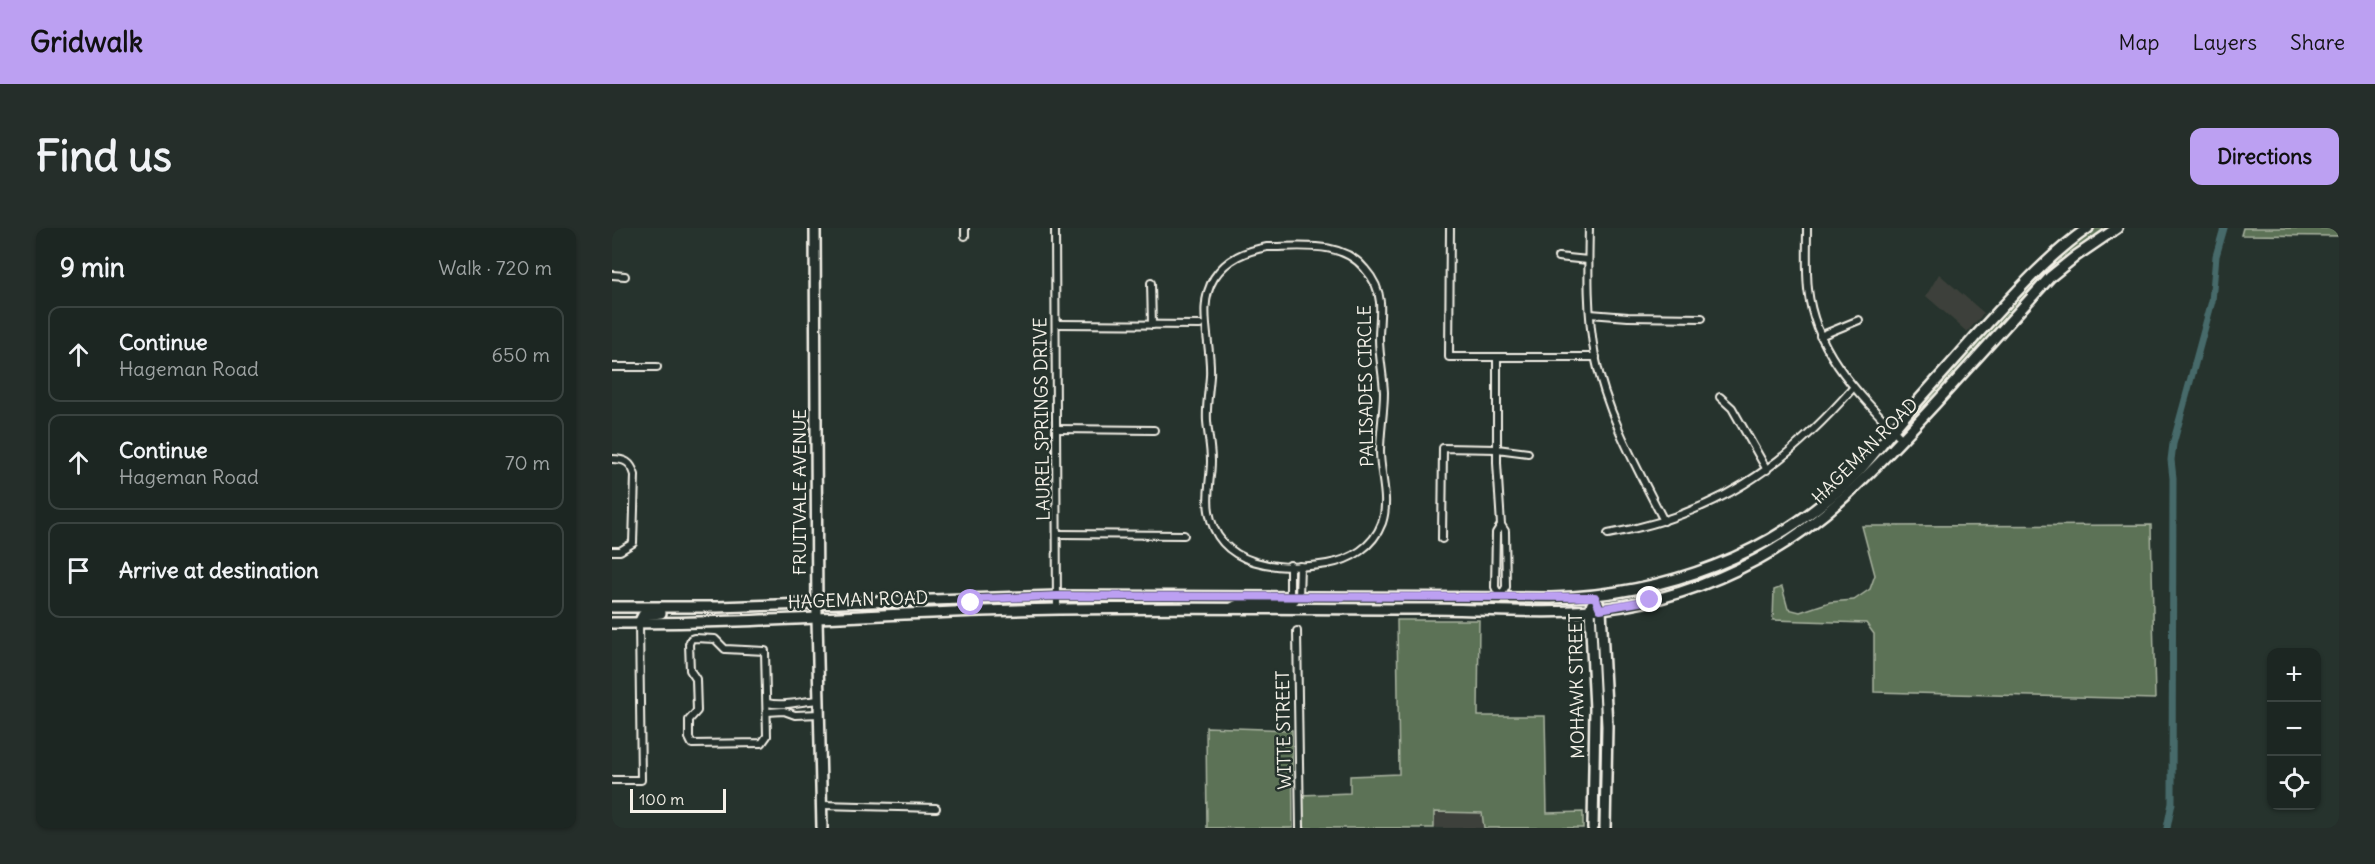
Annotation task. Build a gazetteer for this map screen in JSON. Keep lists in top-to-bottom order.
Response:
{
  "streets": {
    "main road": ["HAGEMAN ROAD", "FRUITVALE AVENUE", "MOHAWK STREET"],
    "street": ["PALISADES CIRCLE", "LAUREL SPRINGS DRIVE", "WITTE STREET"]
  },
  "crossings": [
    ["LAUREL SPRINGS DRIVE", "HAGEMAN ROAD"],
    ["HAGEMAN ROAD", "FRUITVALE AVENUE"],
    ["HAGEMAN ROAD", "MOHAWK STREET"]
  ],
  "scale_bar": "100 m",
  "page": {
    "header": "Gridwalk",
    "nav": ["Map", "Layers", "Share"],
    "buttons": "Directions",
    "title": "Find us",
    "heading": ["9 min", "Walk · 720 m"],
    "list": [
      ["Continue", "Hageman Road", "650 m"],
      ["Continue", "Hageman Road", "70 m"],
      "Arrive at destination"
    ],
    "map_buttons": ["+", "−"],
    "scale": "100 m"
  }
}
